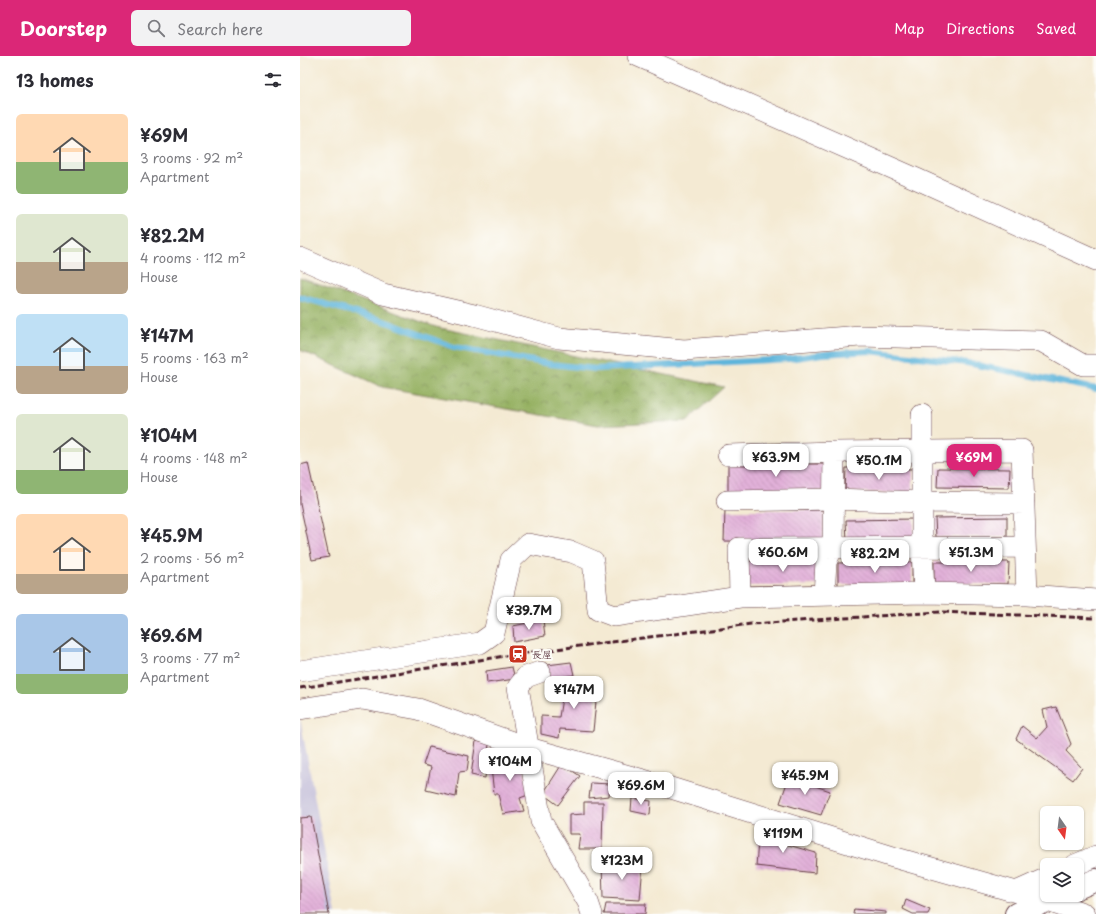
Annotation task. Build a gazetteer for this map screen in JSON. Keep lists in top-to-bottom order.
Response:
{
  "places": {
    "station": ["長屋"]
  },
  "north": "bottom",
  "page": {
    "header": "Doorstep",
    "search": "Search here",
    "nav": ["Map", "Directions", "Saved"],
    "heading": "13 homes",
    "list": [
      {
        "name": "¥69M",
        "note": "3 rooms · 92 m² · Apartment"
      },
      {
        "name": "¥82.2M",
        "note": "4 rooms · 112 m² · House"
      },
      {
        "name": "¥147M",
        "note": "5 rooms · 163 m² · House"
      },
      {
        "name": "¥104M",
        "note": "4 rooms · 148 m² · House"
      },
      {
        "name": "¥45.9M",
        "note": "2 rooms · 56 m² · Apartment"
      },
      {
        "name": "¥69.6M",
        "note": "3 rooms · 77 m² · Apartment"
      }
    ],
    "price": [
      "¥63.9M",
      "¥69M",
      "¥50.1M",
      "¥60.6M",
      "¥51.3M",
      "¥82.2M",
      "¥39.7M",
      "¥147M",
      "¥104M",
      "¥45.9M",
      "¥69.6M",
      "¥119M",
      "¥123M"
    ]
  }
}
